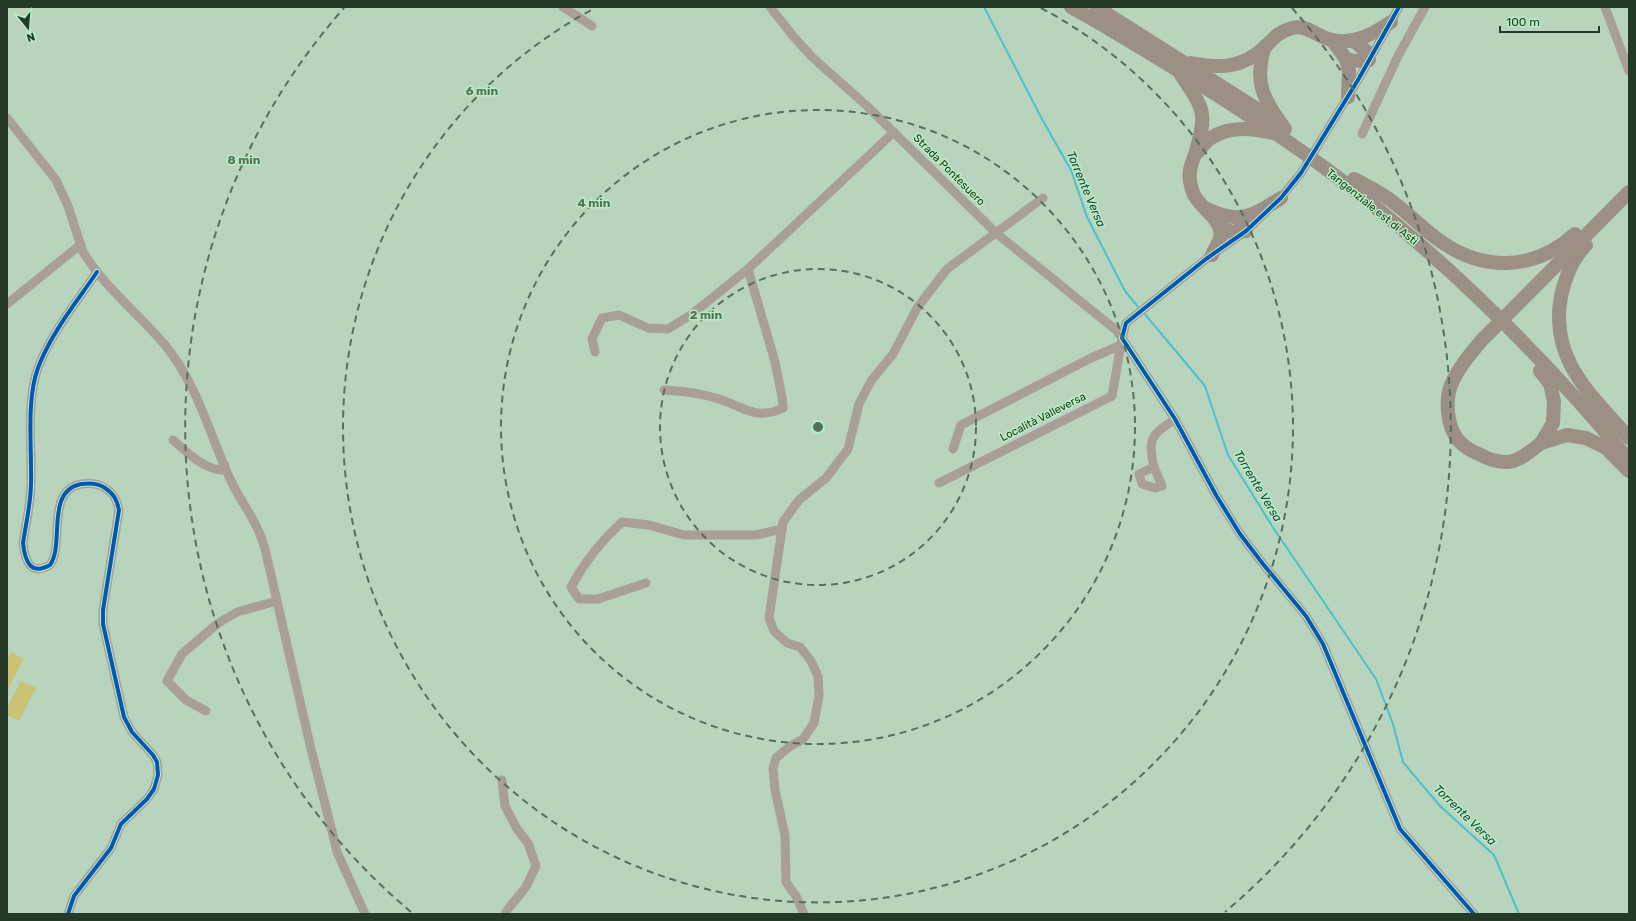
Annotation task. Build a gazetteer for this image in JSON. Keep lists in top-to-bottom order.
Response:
{
  "streets": {
    "highway": ["Tangenziale est di Asti"],
    "street": ["Strada Pontesuero", "Località Valleversa"]
  },
  "crossings": [
    ["Strada Pontesuero", "Località Valleversa"]
  ],
  "water": ["Torrente Versa"],
  "scale_bar": "100 m",
  "north": "bottom",
  "rings": [
    "6 min",
    "8 min",
    "4 min",
    "2 min"
  ]
}
